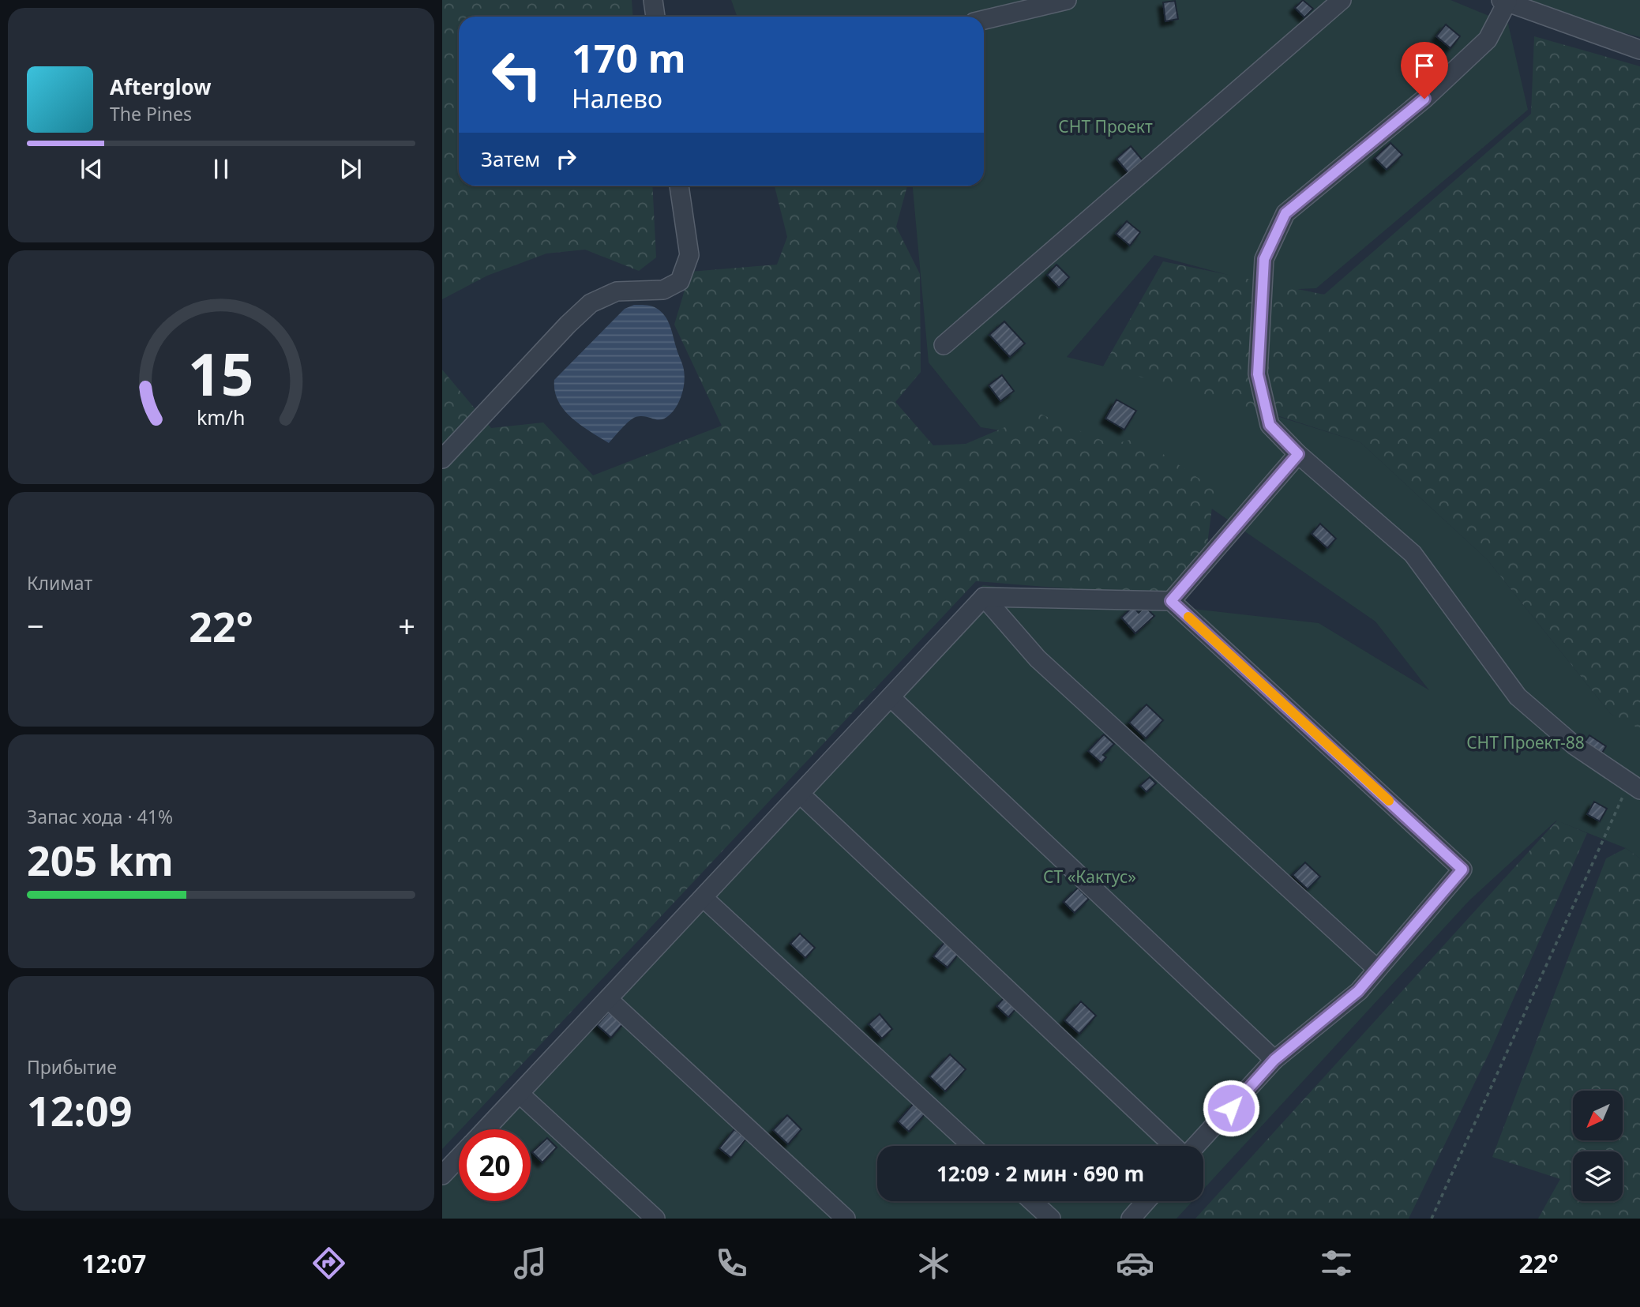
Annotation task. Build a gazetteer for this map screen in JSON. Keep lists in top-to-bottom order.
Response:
{
  "parks": ["СНТ Проект", "СНТ Проект-88", "СТ «Кактус»"],
  "north": "bottom left",
  "page": {
    "turn": ["170 m", "Налево"],
    "song": ["Afterglow", "The Pines"],
    "then": "Затем",
    "tile": [
      "Климат",
      ["Запас хода · 41%", "205 km"],
      ["Прибытие", "12:09"]
    ],
    "heat": ["−", "22°", "+"],
    "limit": "20",
    "trip": "12:09 · 2 мин · 690 m",
    "tabs": ["12:07", "22°"],
    "gauge": ["15", "km/h"]
  }
}
